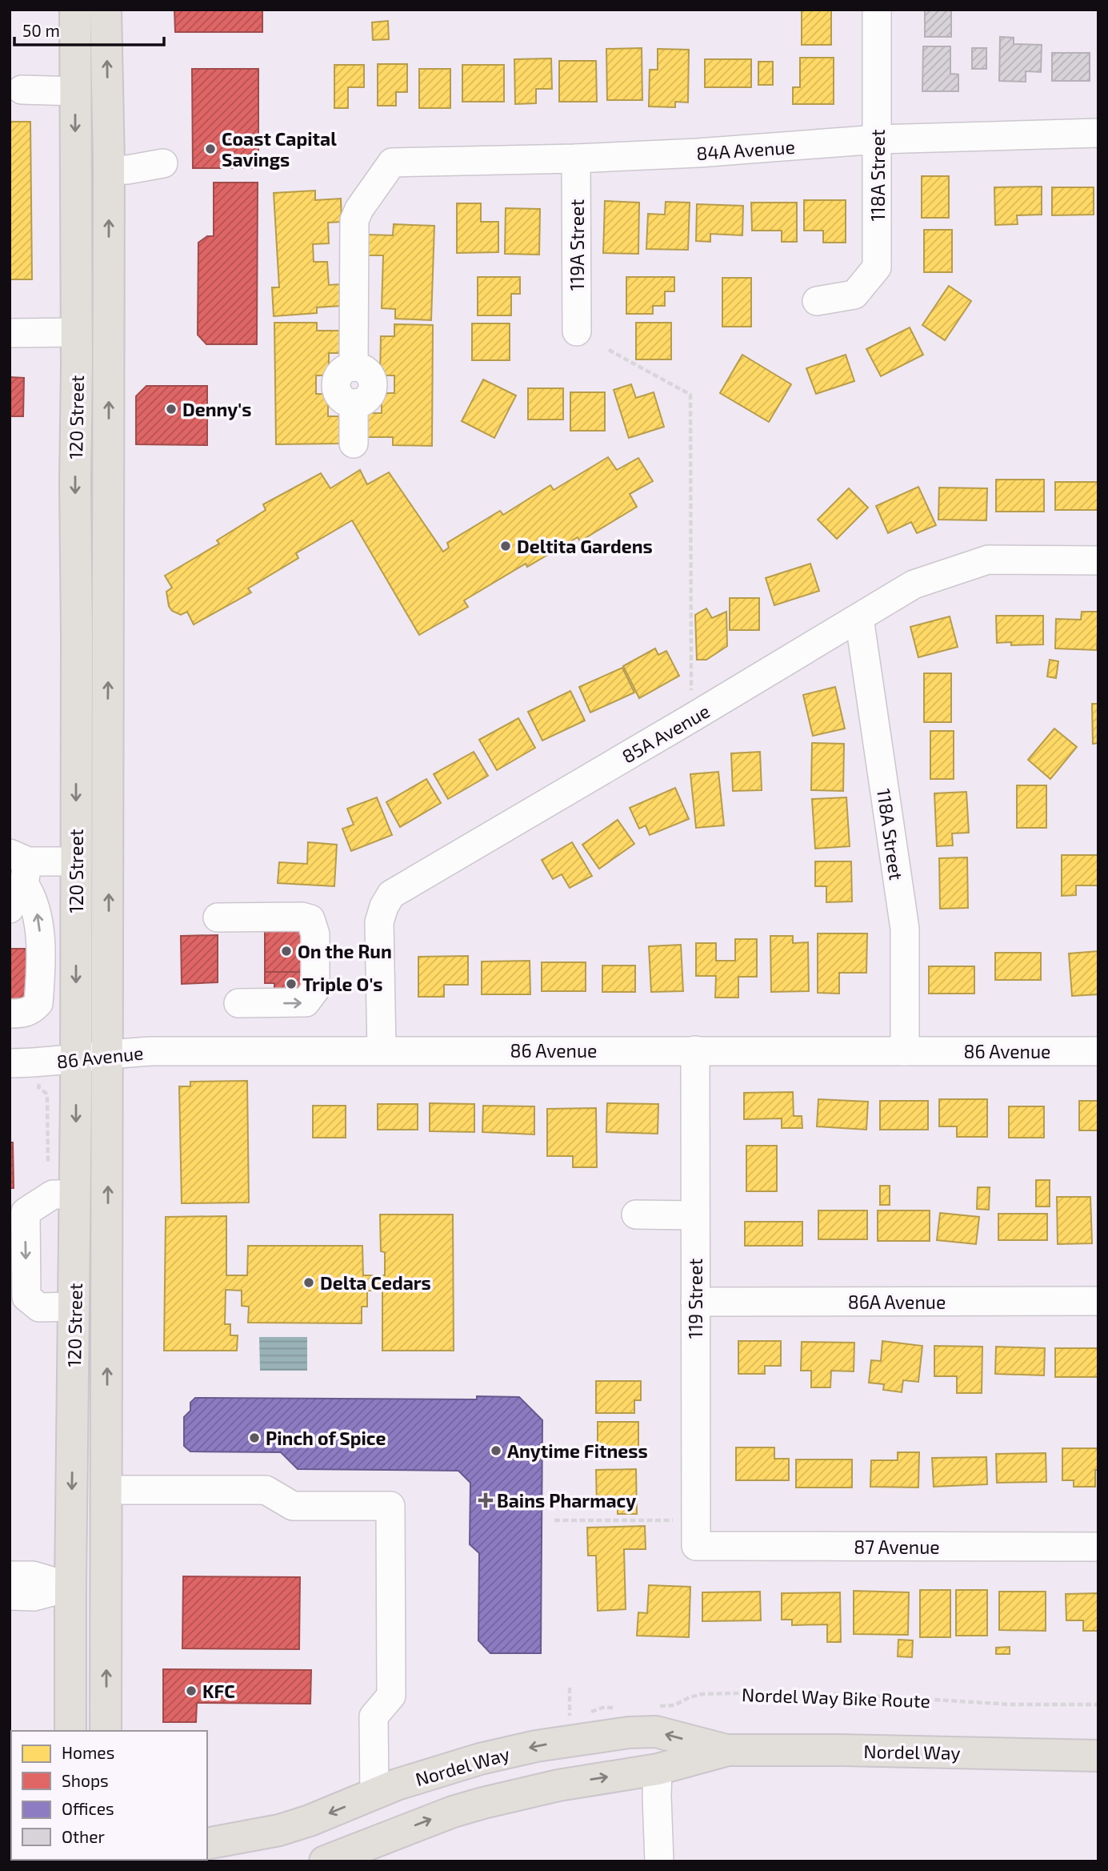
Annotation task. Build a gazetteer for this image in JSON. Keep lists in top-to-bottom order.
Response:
{
  "streets": {
    "main road": ["120 Street", "Nordel Way"],
    "street": [
      "84A Avenue",
      "118A Street",
      "119A Street",
      "85A Avenue",
      "86 Avenue",
      "119 Street",
      "86A Avenue",
      "87 Avenue"
    ],
    "path": ["Nordel Way Bike Route"]
  },
  "crossings": [
    ["84A Avenue", "118A Street"],
    ["84A Avenue", "119A Street"],
    ["118A Street", "85A Avenue"],
    ["118A Street", "86 Avenue"],
    ["120 Street", "86 Avenue"],
    ["85A Avenue", "86 Avenue"],
    ["86 Avenue", "119 Street"],
    ["119 Street", "86A Avenue"],
    ["119 Street", "87 Avenue"]
  ],
  "places": {
    "other": [
      "Coast Capital Savings",
      "Denny's",
      "Deltita Gardens",
      "On the Run",
      "Triple O's",
      "Delta Cedars",
      "Pinch of Spice",
      "Anytime Fitness",
      "KFC"
    ],
    "health": ["Bains Pharmacy"]
  },
  "legend": [
    "Homes",
    "Shops",
    "Offices",
    "Other"
  ],
  "scale_bar": "50 m"
}
